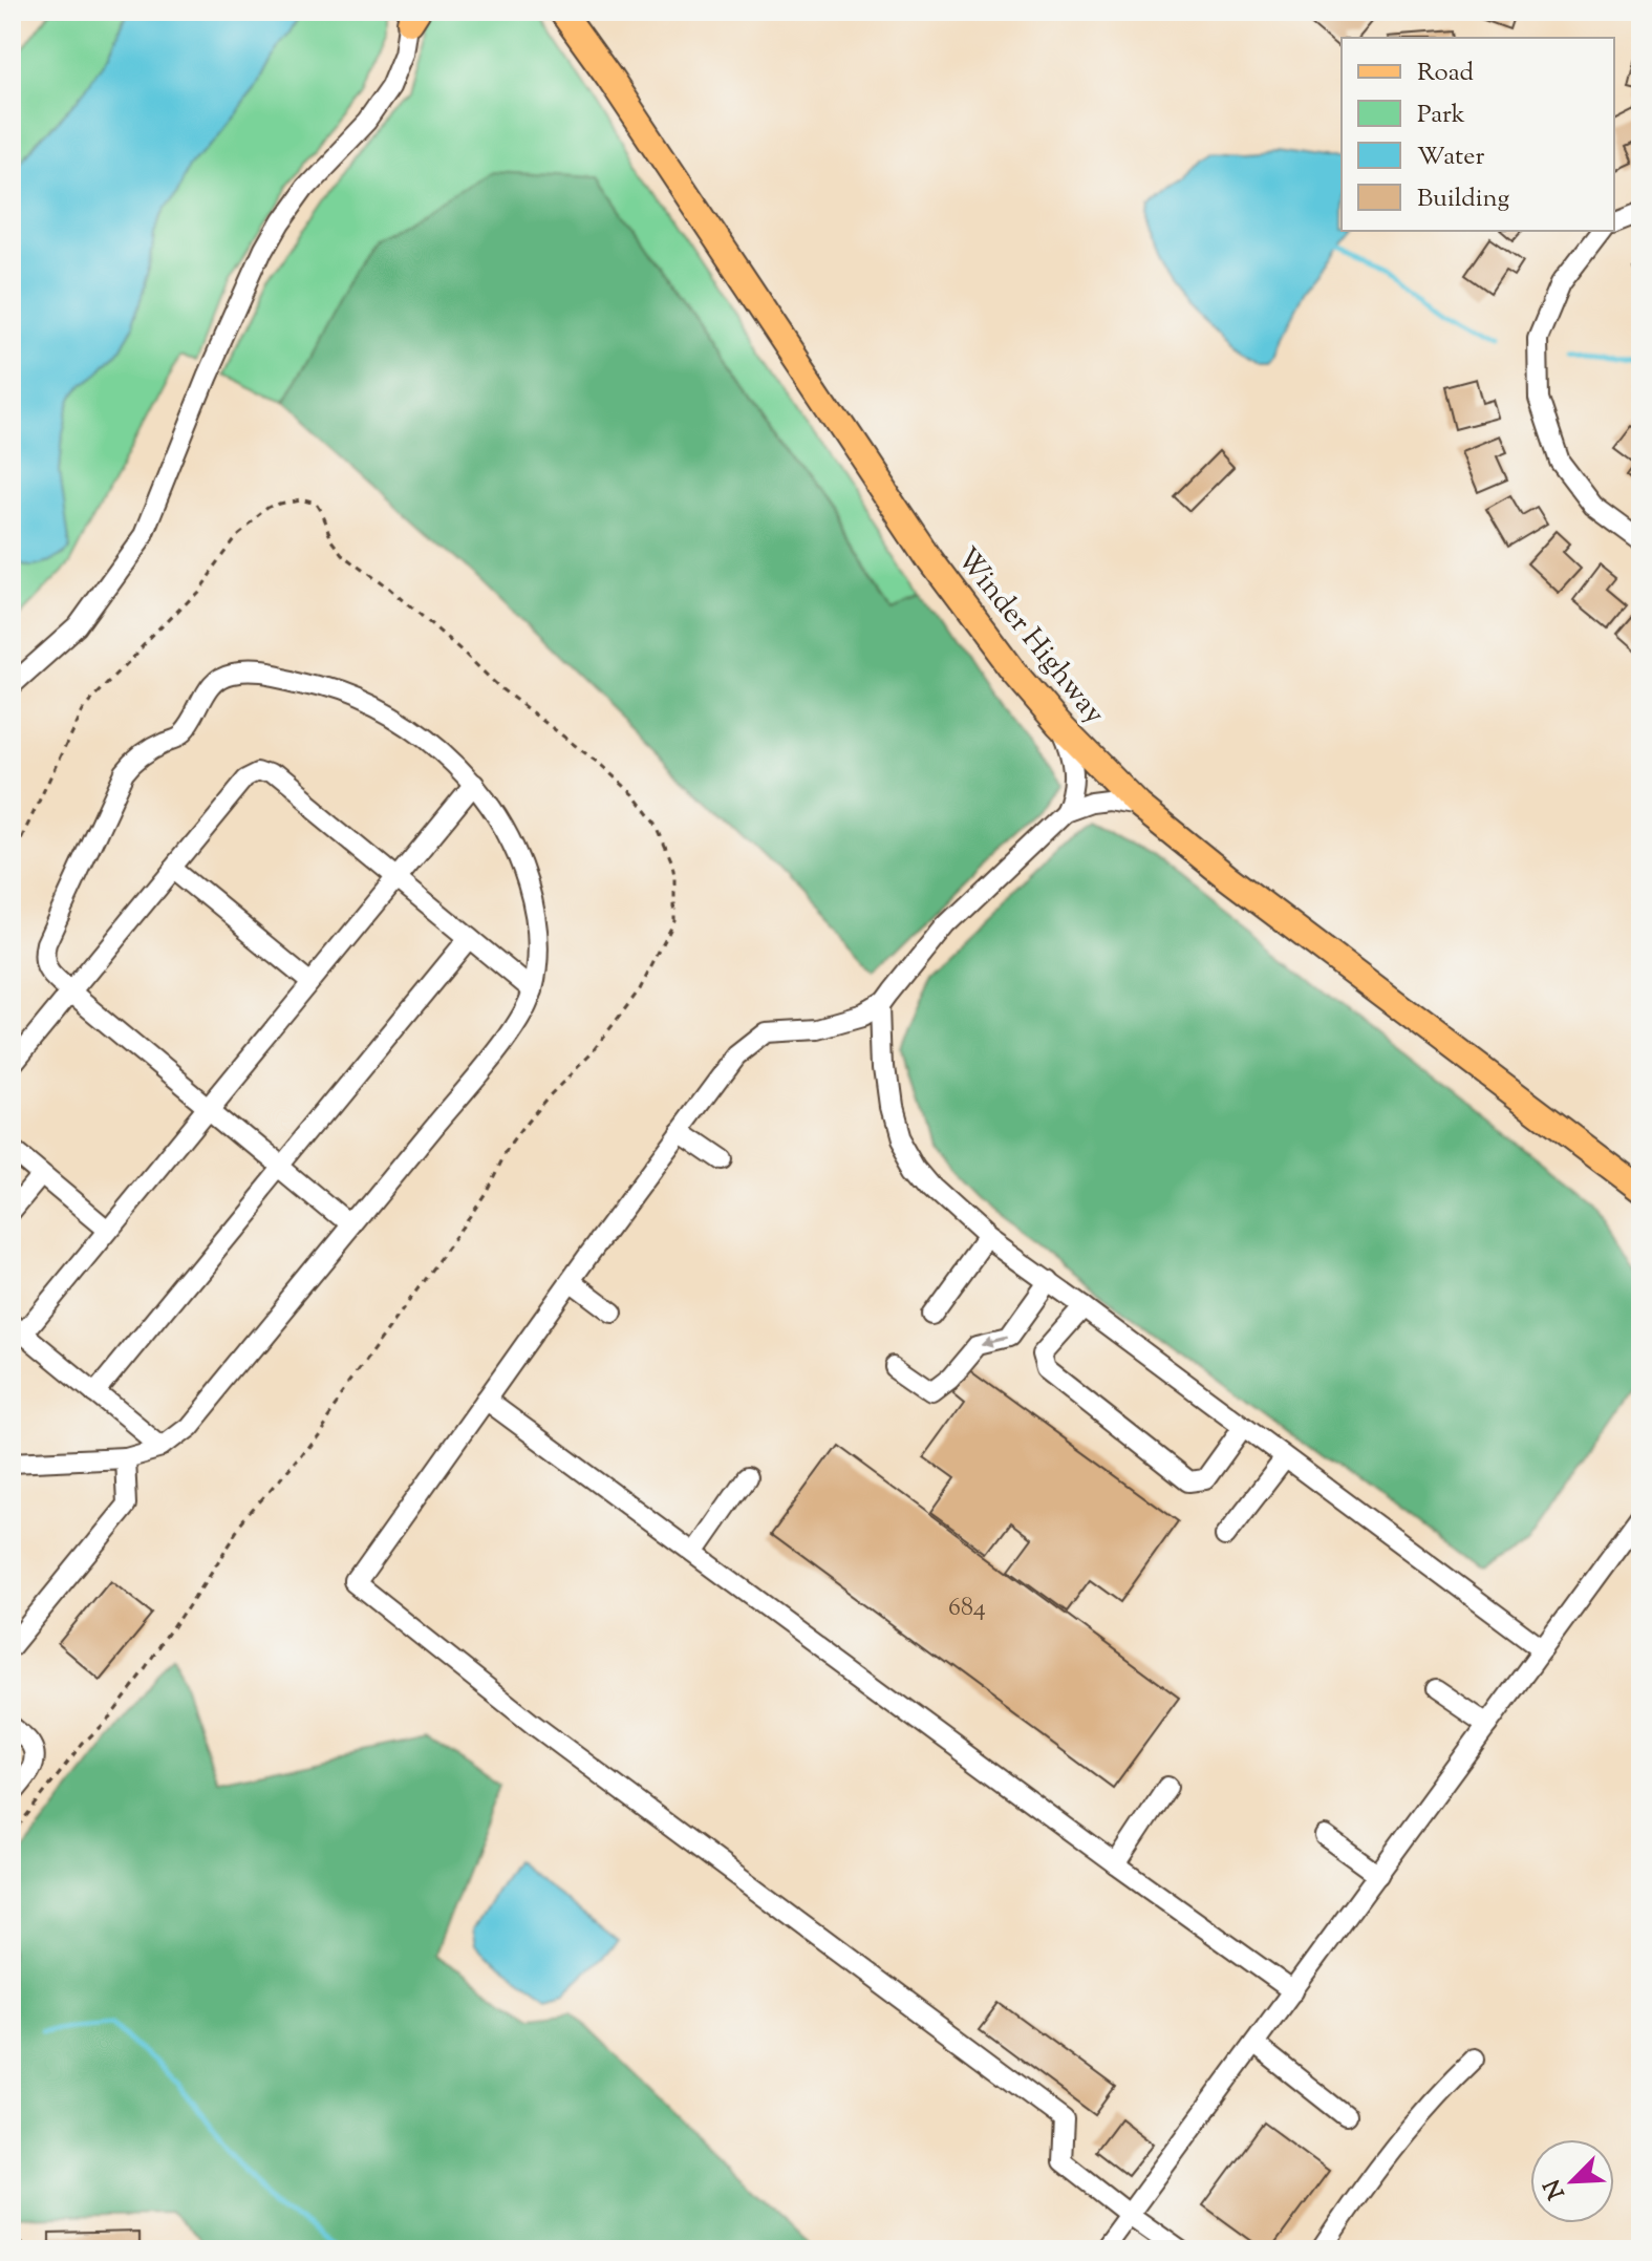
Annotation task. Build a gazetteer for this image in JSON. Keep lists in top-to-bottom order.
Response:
{
  "streets": {
    "main road": ["Winder Highway"]
  },
  "house_numbers": ["684"],
  "legend": [
    "Road",
    "Park",
    "Water",
    "Building"
  ],
  "north": "bottom left"
}
